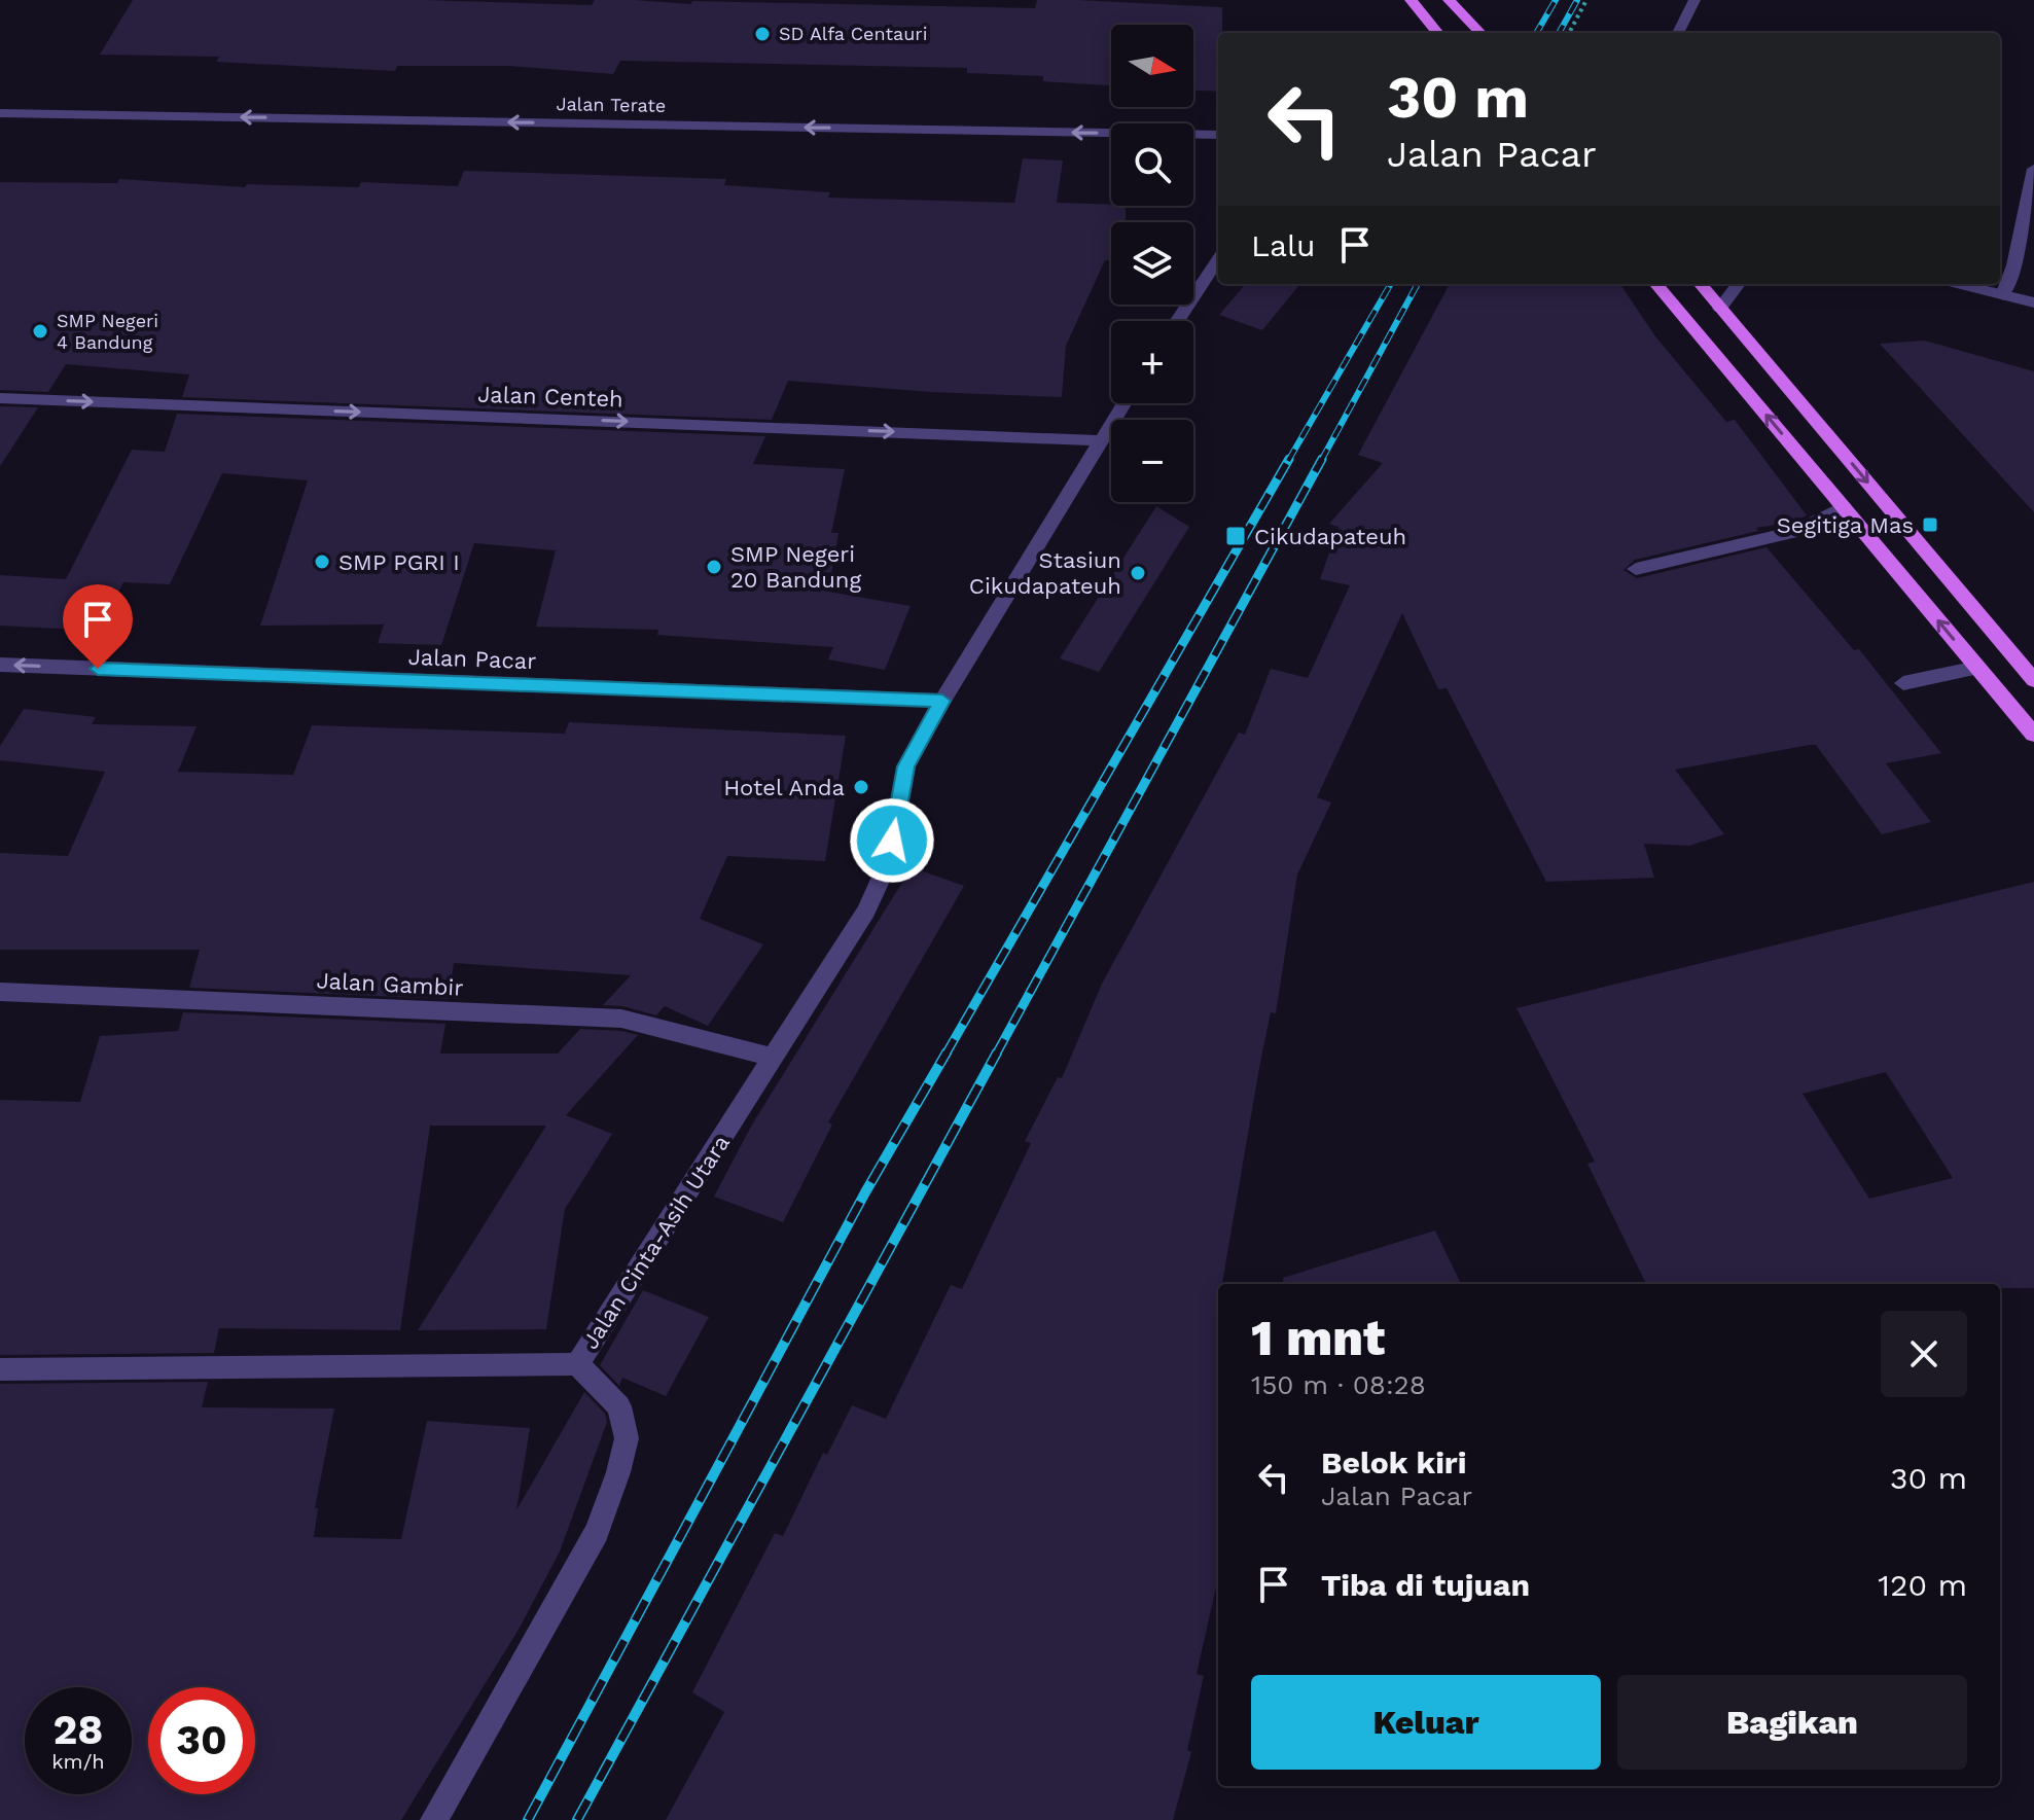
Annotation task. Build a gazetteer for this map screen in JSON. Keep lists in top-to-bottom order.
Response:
{
  "streets": {
    "street": [
      "Jalan Terate",
      "Jalan Centeh",
      "Jalan Pacar",
      "Jalan Gambir",
      "Jalan Cinta-Asih Utara"
    ]
  },
  "crossings": [
    ["Jalan Centeh", "Jalan Cinta-Asih Utara"],
    ["Jalan Pacar", "Jalan Cinta-Asih Utara"],
    ["Jalan Gambir", "Jalan Cinta-Asih Utara"]
  ],
  "one_way": ["Jalan Terate", "Jalan Centeh", "Jalan Pacar"],
  "places": {
    "other": [
      "SD Alfa Centauri",
      "SMP Negeri 4 Bandung",
      "SMP PGRI I",
      "SMP Negeri 20 Bandung",
      "Stasiun Cikudapateuh",
      "Hotel Anda"
    ],
    "transit": ["Segitiga Mas", "Cikudapateuh"]
  },
  "north": "right",
  "page": {
    "map_buttons": ["+", "−"],
    "turn": ["30 m", "Jalan Pacar"],
    "then": "Lalu",
    "heading": ["1 mnt", "150 m · 08:28"],
    "list": [
      {
        "name": "Belok kiri",
        "note": "Jalan Pacar",
        "value": "30 m"
      },
      {
        "name": "Tiba di tujuan",
        "value": "120 m"
      }
    ],
    "buttons": ["Keluar", "Bagikan"],
    "speed": "28 km/h",
    "limit": "30"
  }
}
